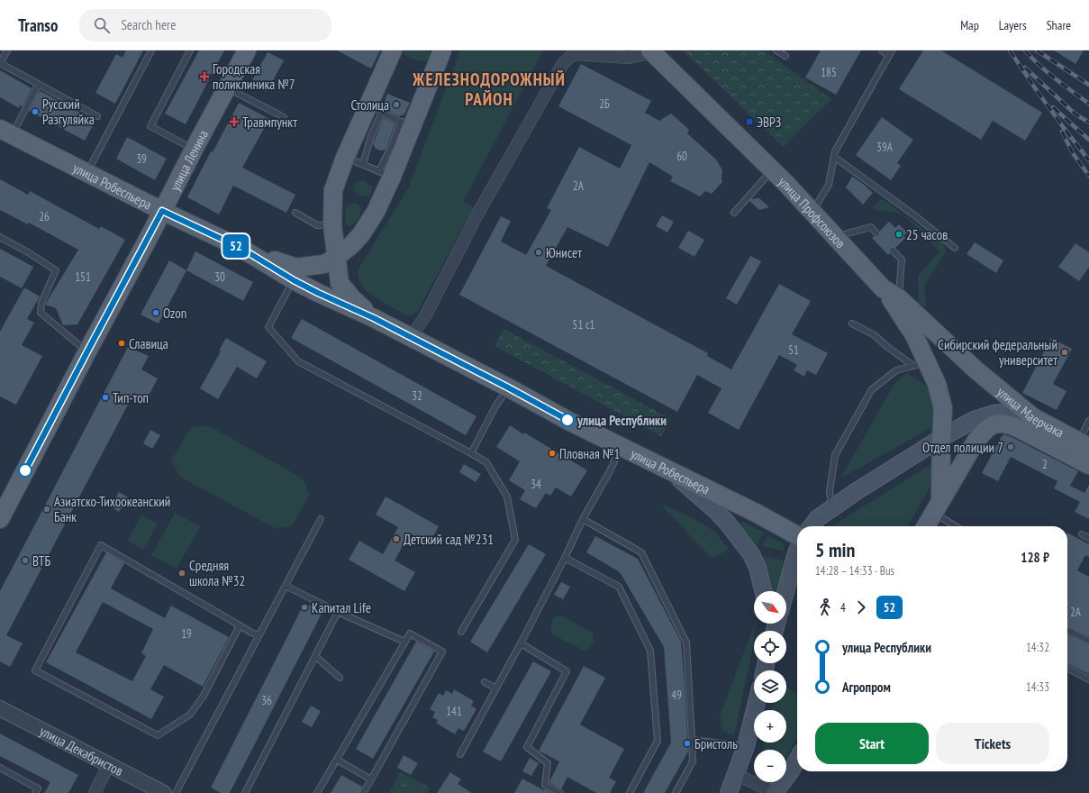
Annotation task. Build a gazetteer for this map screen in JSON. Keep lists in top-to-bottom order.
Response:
{
  "streets": {
    "main road": [
      "улица Ленина",
      "улица Робеспьера",
      "улица Профсоюзов",
      "улица Маерчака"
    ],
    "street": ["улица Декабристов"]
  },
  "crossings": [
    ["улица Ленина", "улица Робеспьера"],
    ["улица Профсоюзов", "улица Маерчака"]
  ],
  "districts": ["ЖЕЛЕЗНОДОРОЖНЫЙ РАЙОН"],
  "places": {
    "health": ["Городская поликлиника №7", "Травмпункт"],
    "other": [
      "Столица",
      "Русский Разгуляйка",
      "25 часов",
      "Юнисет",
      "Ozon",
      "Славица",
      "Сибирский федеральный университет",
      "Тип-топ",
      "улица Республики",
      "Отдел полиции 7",
      "Пловная №1",
      "Азиатско-Тихоокеанский Банк",
      "Детский сад №231",
      "ВТБ",
      "Средняя школа №32",
      "Капитал Life",
      "Бристоль"
    ],
    "transit": ["ЭВРЗ"]
  },
  "lines": ["bus line 52"],
  "house_numbers": [
    "185",
    "2Б",
    "39А",
    "60",
    "39",
    "2А",
    "26",
    "151",
    "30",
    "51 с1",
    "51",
    "32",
    "2",
    "34",
    "2А",
    "19",
    "49",
    "36",
    "141"
  ],
  "north": "bottom right",
  "page": {
    "header": "Transo",
    "search": "Search here",
    "nav": ["Map", "Layers", "Share"],
    "on_map": "52",
    "heading": ["5 min", "14:28 – 14:33 · Bus", "128 ₽"],
    "legs": ["4", "52"],
    "map_buttons": ["+", "−"],
    "list": [
      {
        "name": "улица Республики",
        "value": "14:32"
      },
      {
        "name": "Агропром",
        "value": "14:33"
      }
    ],
    "buttons": ["Start", "Tickets"]
  }
}
